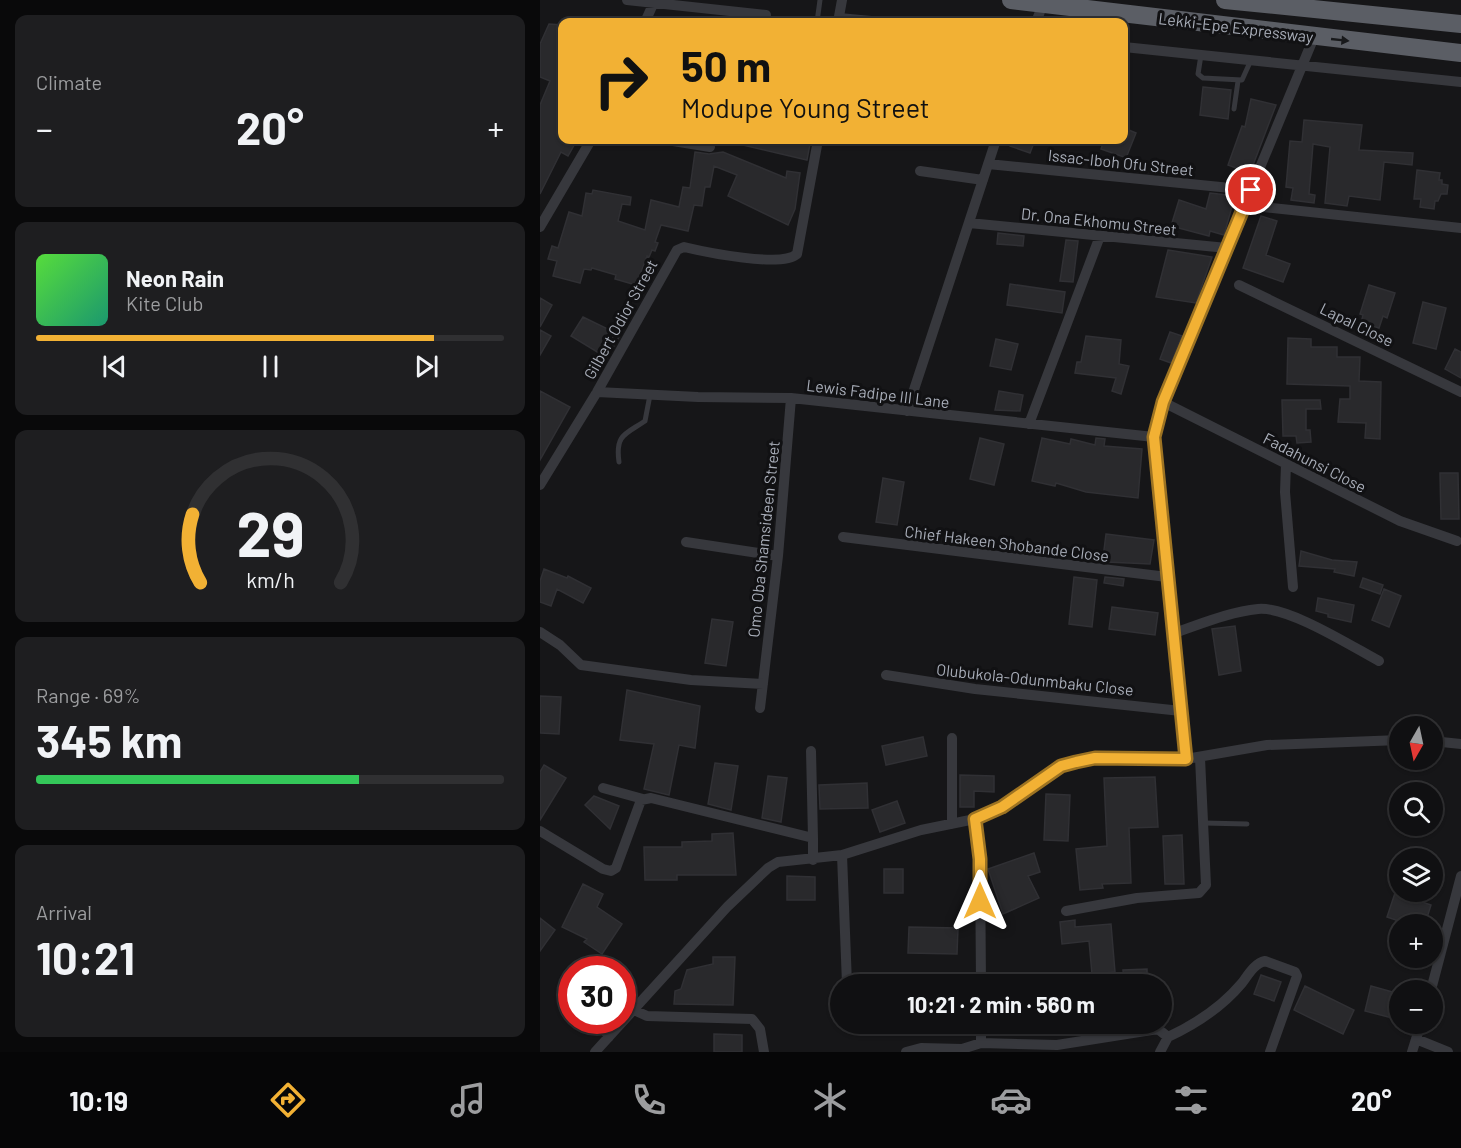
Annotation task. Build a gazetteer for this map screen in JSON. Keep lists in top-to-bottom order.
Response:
{
  "streets": {
    "highway": ["Lekki-Epe Expressway"],
    "street": [
      "Issac-Iboh Ofu Street",
      "Dr. Ona Ekhomu Street",
      "Gilbert Odior Street",
      "Lapal Close",
      "Lewis Fadipe III Lane",
      "Fadahunsi Close",
      "Omo Oba Shamsideen Street",
      "Chief Hakeen Shobande Close",
      "Olubukola-Odunmbaku Close"
    ]
  },
  "crossings": [
    ["Gilbert Odior Street", "Lewis Fadipe III Lane"],
    ["Lewis Fadipe III Lane", "Omo Oba Shamsideen Street"]
  ],
  "north": "bottom",
  "page": {
    "tile": [
      "Climate",
      ["Range · 69%", "345 km"],
      ["Arrival", "10:21"]
    ],
    "turn": ["50 m", "Modupe Young Street"],
    "heat": ["−", "20°", "+"],
    "song": ["Neon Rain", "Kite Club"],
    "map_buttons": ["+", "−"],
    "limit": "30",
    "trip": "10:21 · 2 min · 560 m",
    "tabs": ["10:19", "20°"],
    "gauge": ["29", "km/h"]
  }
}
